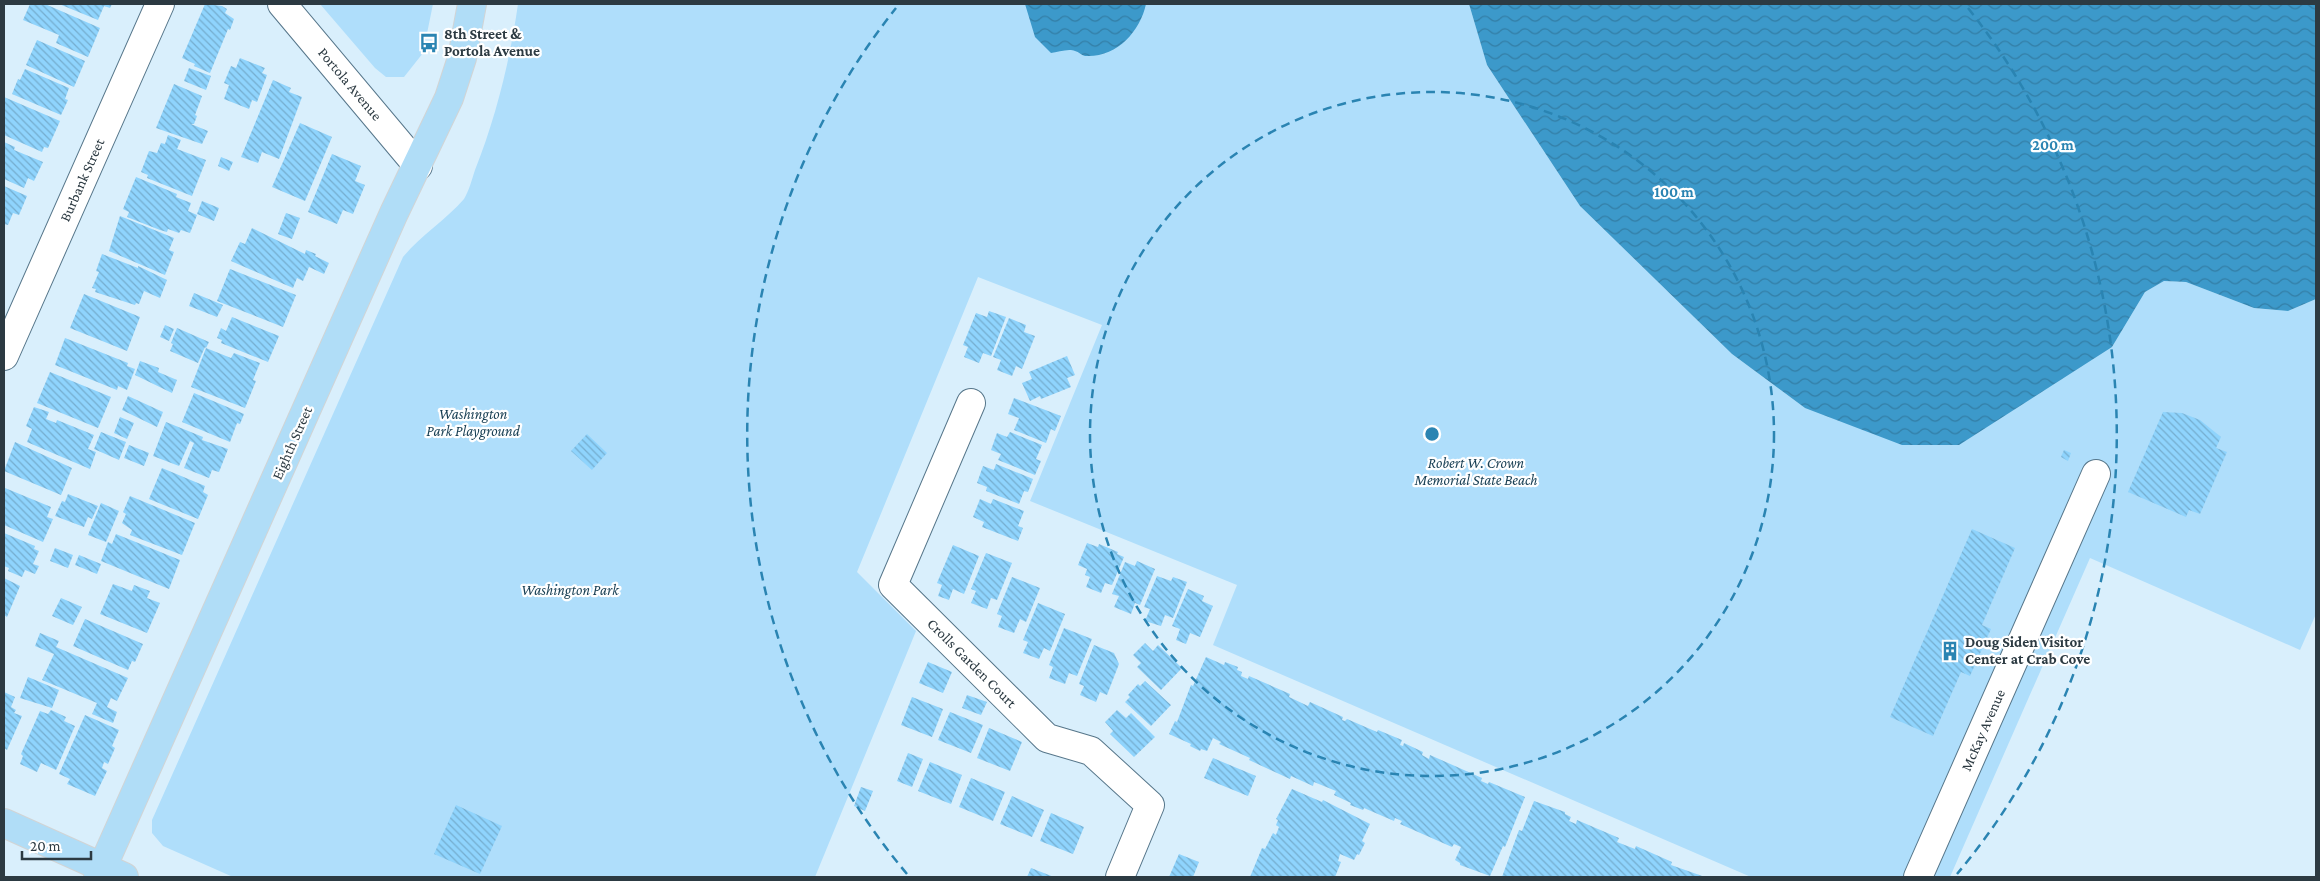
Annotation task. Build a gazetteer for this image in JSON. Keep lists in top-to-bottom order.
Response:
{
  "streets": {
    "main road": ["Eighth Street"],
    "street": [
      "Portola Avenue",
      "Burbank Street",
      "Crolls Garden Court",
      "McKay Avenue"
    ]
  },
  "crossings": [
    ["Portola Avenue", "Eighth Street"]
  ],
  "parks": ["Washington Park Playground", "Robert W. Crown Memorial State Beach", "Washington Park"],
  "places": {
    "bus stop": ["8th Street & Portola Avenue"],
    "building": ["Doug Siden Visitor Center at Crab Cove"]
  },
  "scale_bar": "20 m",
  "rings": ["200 m", "100 m"]
}
